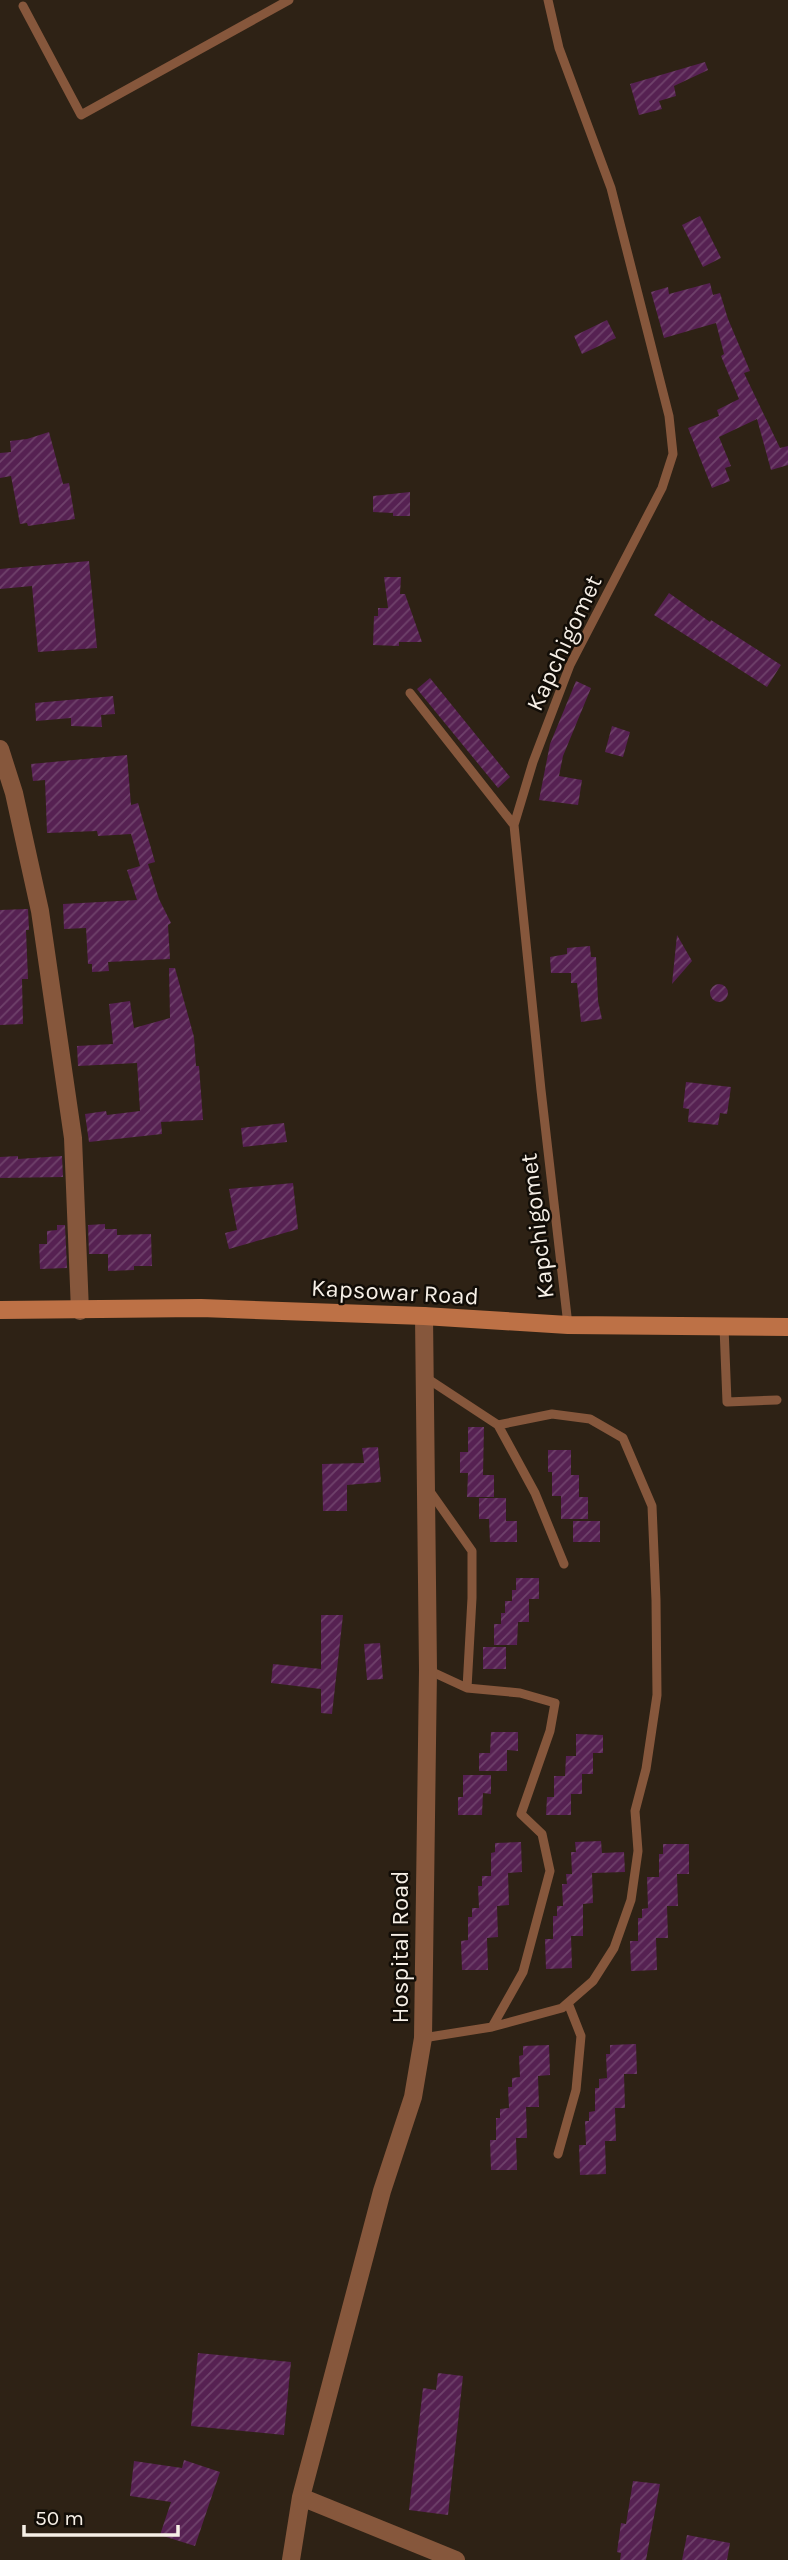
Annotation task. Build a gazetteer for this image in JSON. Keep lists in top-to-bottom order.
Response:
{
  "streets": {
    "main road": ["Kapsowar Road"],
    "street": ["Hospital Road"],
    "lane": ["Kapchigomet"]
  },
  "crossings": [
    ["Kapchigomet", "Kapsowar Road"],
    ["Kapsowar Road", "Hospital Road"]
  ],
  "scale_bar": "50 m"
}
